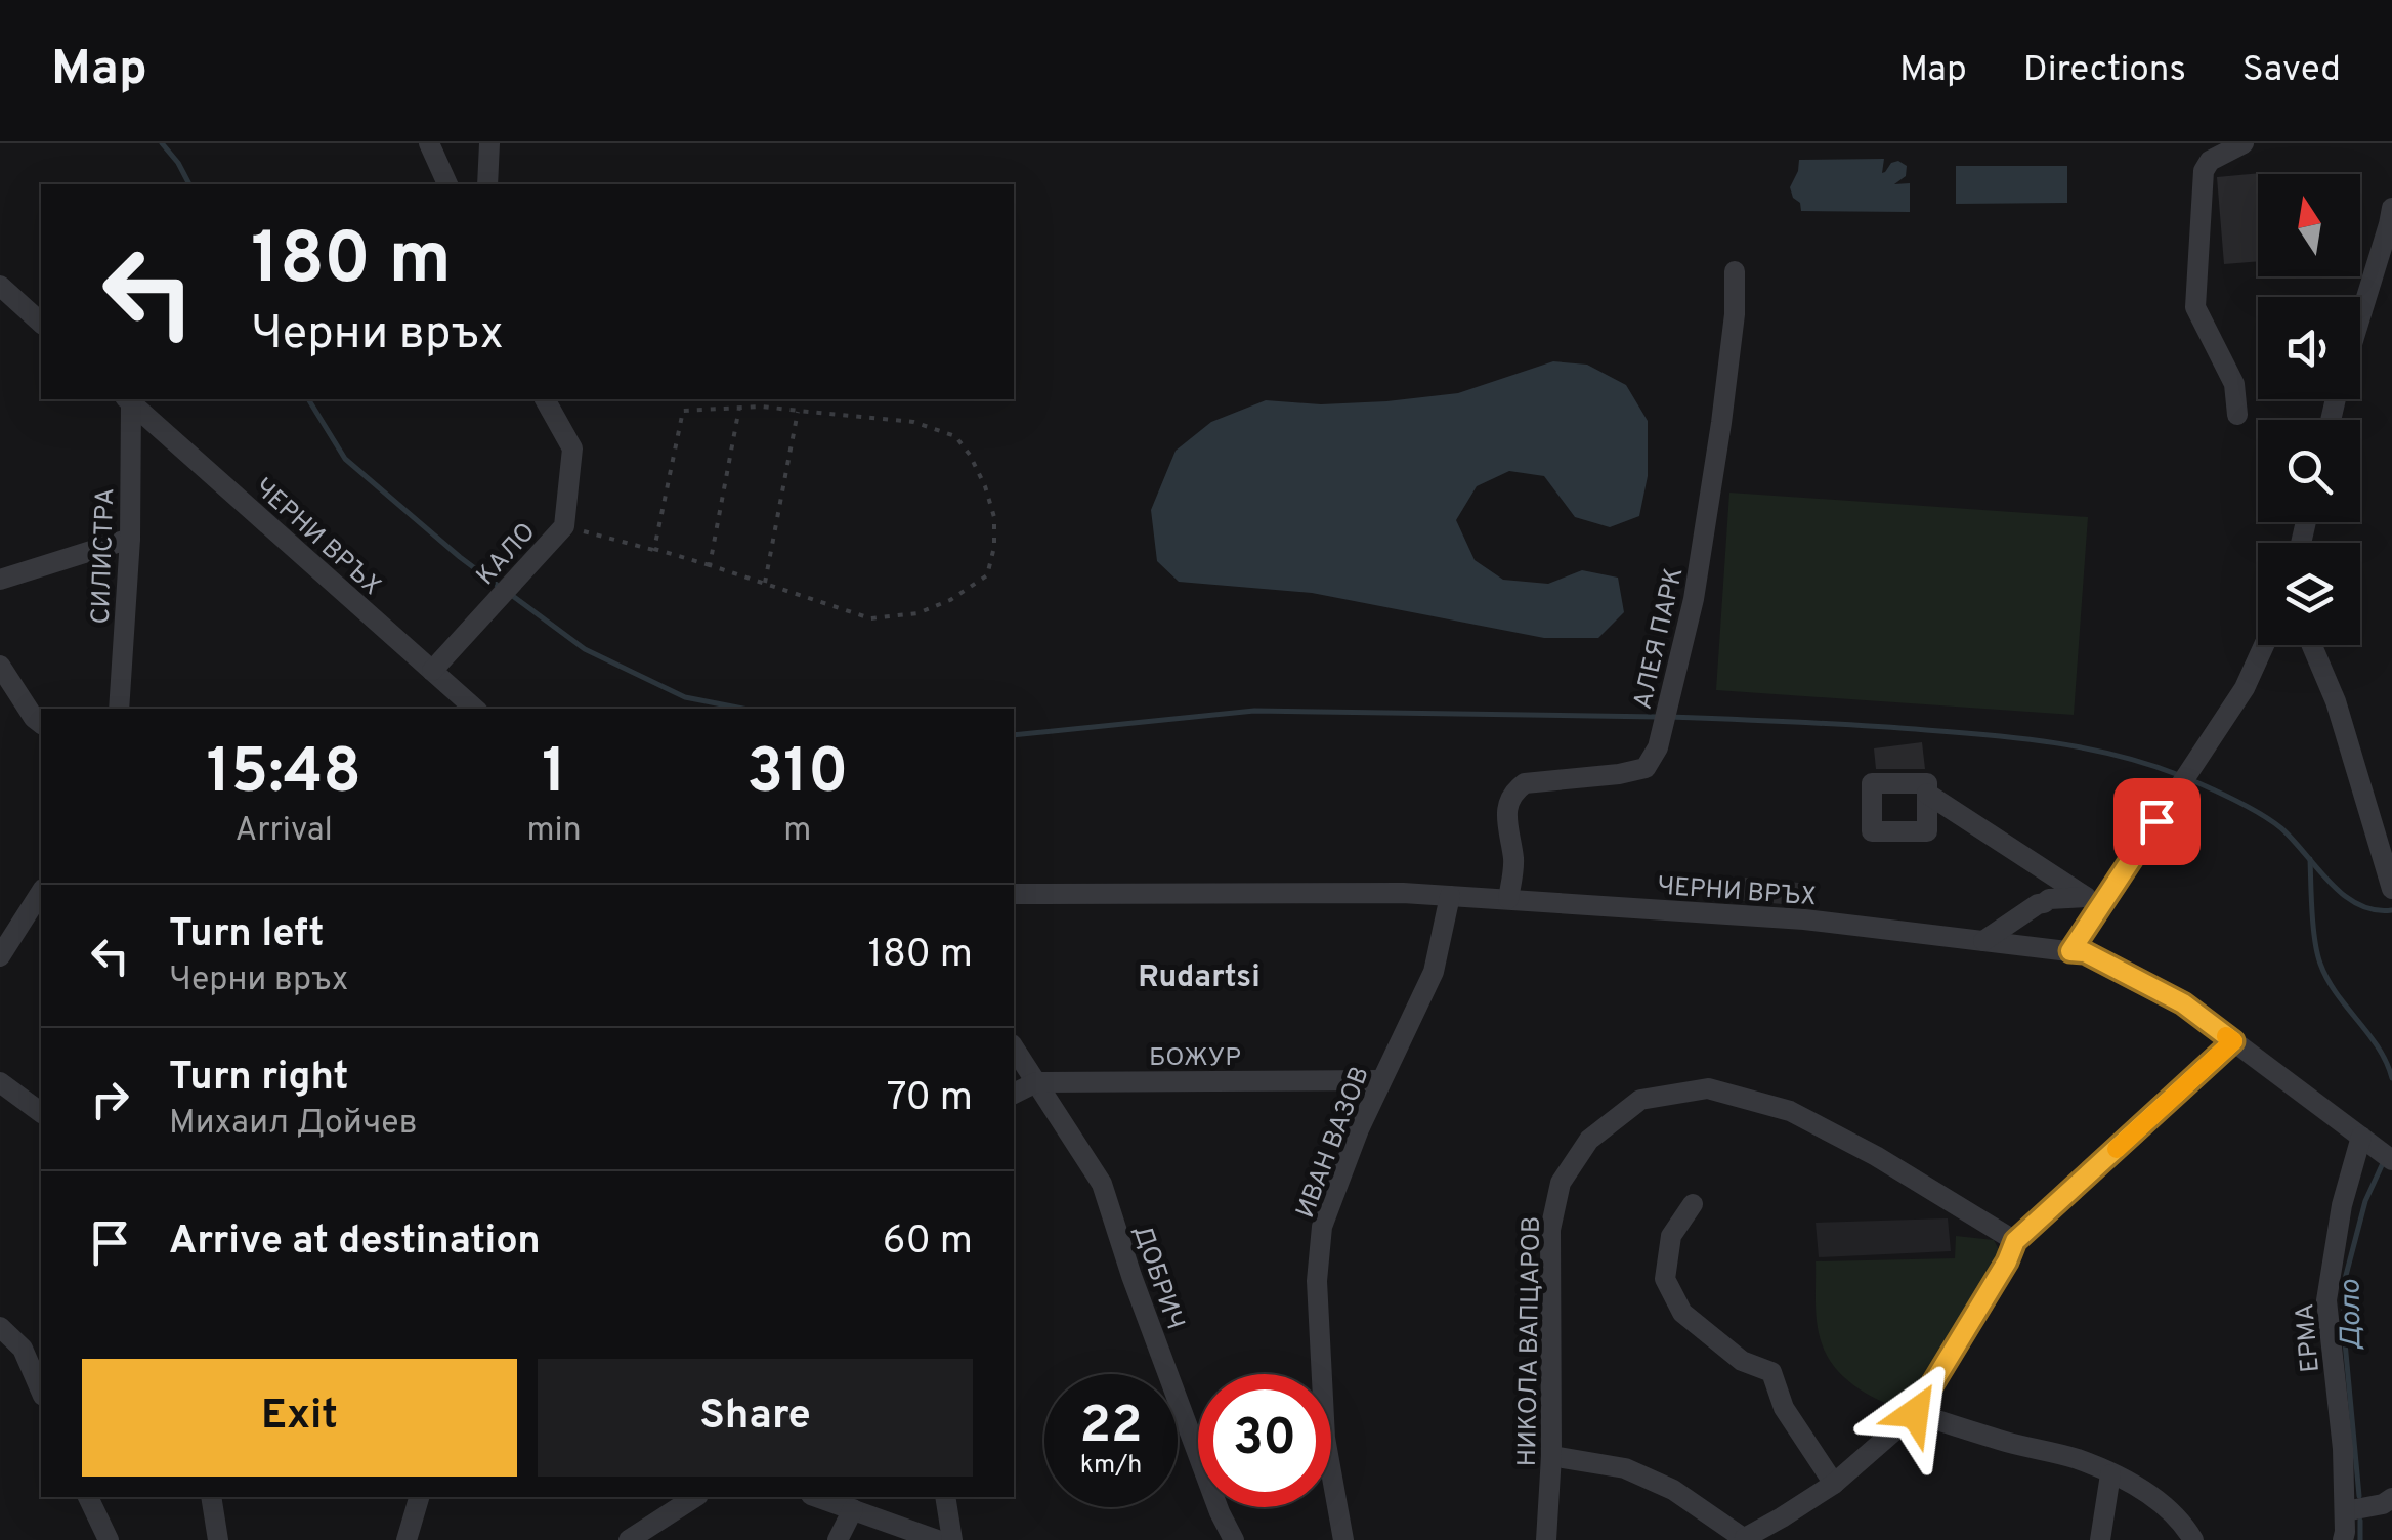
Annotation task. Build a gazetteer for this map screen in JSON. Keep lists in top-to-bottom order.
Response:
{
  "streets": {
    "street": [
      "ЧЕРНИ ВРЪХ",
      "КАЛО",
      "СИЛИСТРА",
      "АЛЕЯ ПАРК",
      "БОЖУР",
      "ИВАН ВАЗОВ",
      "ДОБРИЧ",
      "ЕРМА",
      "НИКОЛА ВАПЦАРОВ"
    ]
  },
  "crossings": [
    ["ЧЕРНИ ВРЪХ", "КАЛО"],
    ["ЧЕРНИ ВРЪХ", "СИЛИСТРА"],
    ["ЧЕРНИ ВРЪХ", "АЛЕЯ ПАРК"],
    ["ЧЕРНИ ВРЪХ", "ИВАН ВАЗОВ"],
    ["ЧЕРНИ ВРЪХ", "ЕРМА"],
    ["БОЖУР", "ИВАН ВАЗОВ"],
    ["БОЖУР", "ДОБРИЧ"]
  ],
  "districts": ["Rudartsi"],
  "water": ["Доло"],
  "north": "top",
  "page": {
    "header": "Map",
    "nav": ["Map", "Directions", "Saved"],
    "turn": ["180 m", "Черни връх"],
    "eta": [
      "15:48",
      "Arrival",
      "1",
      "min",
      "310",
      "m"
    ],
    "list": [
      {
        "name": "Turn left",
        "note": "Черни връх",
        "value": "180 m"
      },
      {
        "name": "Turn right",
        "note": "Михаил Дойчев",
        "value": "70 m"
      },
      {
        "name": "Arrive at destination",
        "value": "60 m"
      }
    ],
    "buttons": ["Exit", "Share"],
    "speed": "22 km/h",
    "limit": "30"
  }
}
